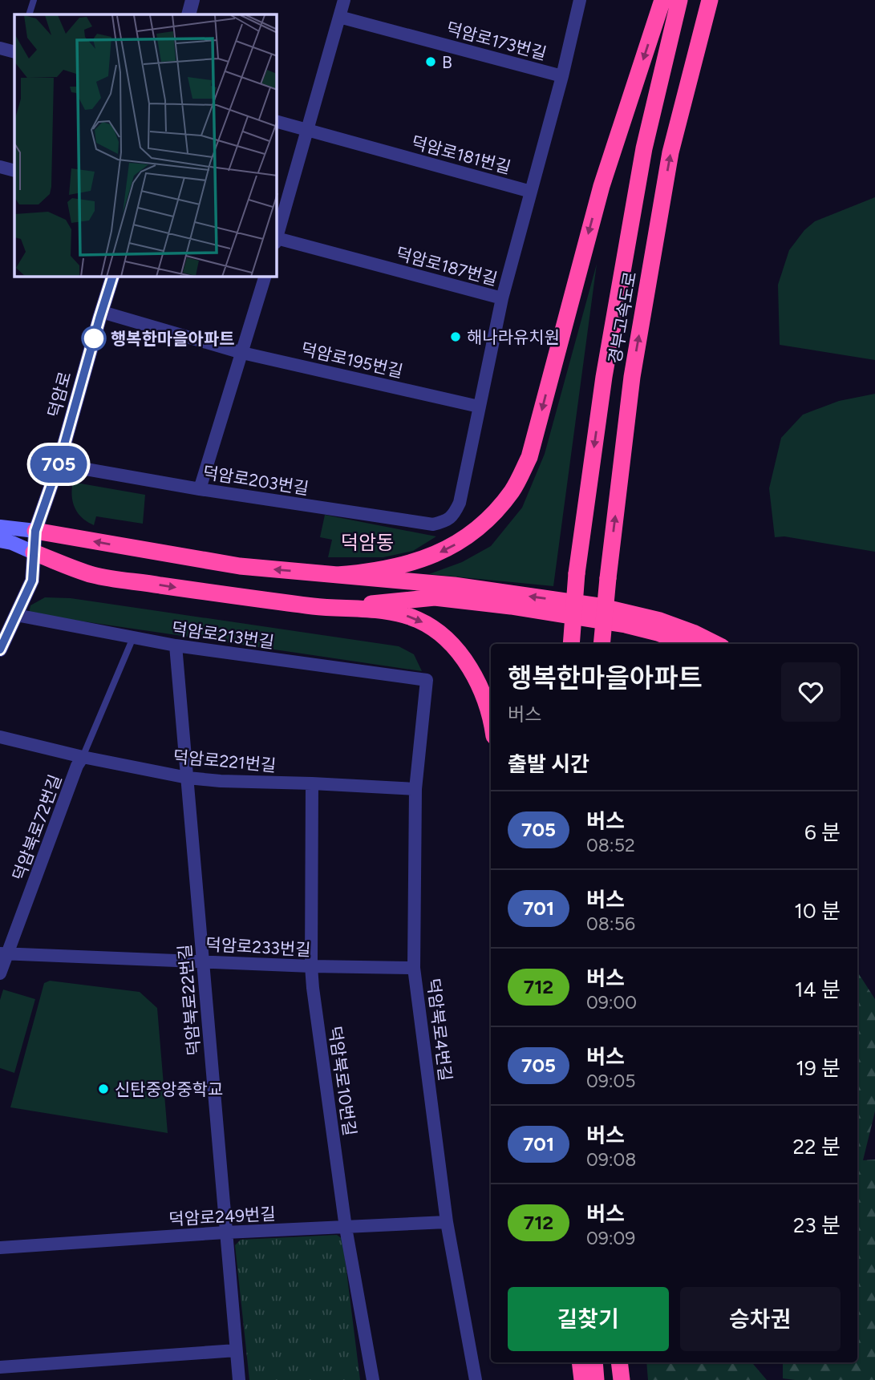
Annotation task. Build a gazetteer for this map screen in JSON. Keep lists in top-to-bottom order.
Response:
{
  "streets": {
    "highway": ["경부고속도로"],
    "street": [
      "덕암로173번길",
      "덕암로181번길",
      "덕암로187번길",
      "덕암로195번길",
      "덕암로",
      "덕암로203번길",
      "덕암로213번길",
      "덕암로221번길",
      "덕암북로72번길",
      "덕암로233번길",
      "덕암북로22번길",
      "덕암북로4번길",
      "덕암북로10번길",
      "덕암로249번길"
    ]
  },
  "crossings": [
    ["덕암로173번길", "덕암로181번길"],
    ["덕암로187번길", "덕암로195번길"],
    ["덕암로187번길", "덕암로203번길"],
    ["덕암로195번길", "덕암로"],
    ["덕암로195번길", "덕암로203번길"],
    ["덕암로", "덕암로203번길"],
    ["덕암로", "덕암로213번길"],
    ["덕암로213번길", "덕암북로22번길"],
    ["덕암로213번길", "덕암북로4번길"],
    ["덕암로221번길", "덕암북로72번길"],
    ["덕암로221번길", "덕암북로22번길"],
    ["덕암로221번길", "덕암북로4번길"],
    ["덕암로221번길", "덕암북로10번길"],
    ["덕암북로72번길", "덕암로233번길"],
    ["덕암로233번길", "덕암북로22번길"],
    ["덕암로233번길", "덕암북로4번길"],
    ["덕암로233번길", "덕암북로10번길"],
    ["덕암북로22번길", "덕암로249번길"],
    ["덕암북로4번길", "덕암로249번길"],
    ["덕암북로10번길", "덕암로249번길"]
  ],
  "districts": ["덕암동"],
  "places": [
    "B",
    "해나라유치원",
    "행복한마을아파트",
    "신탄중앙중학교"
  ],
  "lines": ["bus line 705"],
  "page": {
    "on_map": "705",
    "heading": [
      ["행복한마을아파트", "버스"],
      "출발 시간"
    ],
    "list": [
      {
        "mark": "705",
        "name": "버스",
        "note": "08:52",
        "value": "6 분"
      },
      {
        "mark": "701",
        "name": "버스",
        "note": "08:56",
        "value": "10 분"
      },
      {
        "mark": "712",
        "name": "버스",
        "note": "09:00",
        "value": "14 분"
      },
      {
        "mark": "705",
        "name": "버스",
        "note": "09:05",
        "value": "19 분"
      },
      {
        "mark": "701",
        "name": "버스",
        "note": "09:08",
        "value": "22 분"
      },
      {
        "mark": "712",
        "name": "버스",
        "note": "09:09",
        "value": "23 분"
      }
    ],
    "buttons": ["길찾기", "승차권"]
  }
}
